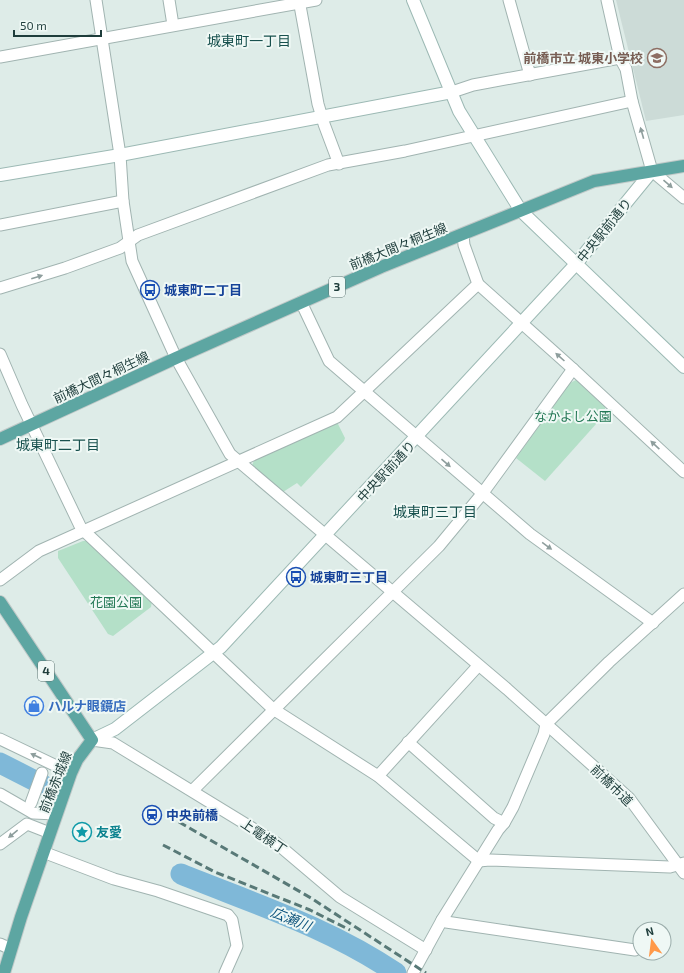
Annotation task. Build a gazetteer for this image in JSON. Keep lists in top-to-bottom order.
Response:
{
  "streets": {
    "main road": [
      "前橋大間々桐生線",
      "3",
      "4",
      "前橋赤城線"
    ],
    "street": ["中央駅前通り", "前橋市道", "上電横丁"]
  },
  "crossings": [
    ["中央駅前通り", "前橋大間々桐生線"],
    ["中央駅前通り", "4"],
    ["中央駅前通り", "前橋赤城線"],
    ["中央駅前通り", "前橋市道"],
    ["中央駅前通り", "上電横丁"],
    ["前橋大間々桐生線", "前橋市道"],
    ["4", "前橋赤城線"],
    ["4", "上電横丁"],
    ["前橋赤城線", "上電横丁"]
  ],
  "districts": ["城東町一丁目", "城東町二丁目", "城東町三丁目"],
  "water": ["広瀬川"],
  "parks": ["なかよし公園", "花園公園"],
  "places": {
    "school or university": ["前橋市立 城東小学校"],
    "bus stop": ["城東町二丁目", "城東町三丁目"],
    "shop": ["ハルナ眼鏡店"],
    "station": ["中央前橋"],
    "place": ["友愛"]
  },
  "scale_bar": "50 m",
  "north": "top"
}
